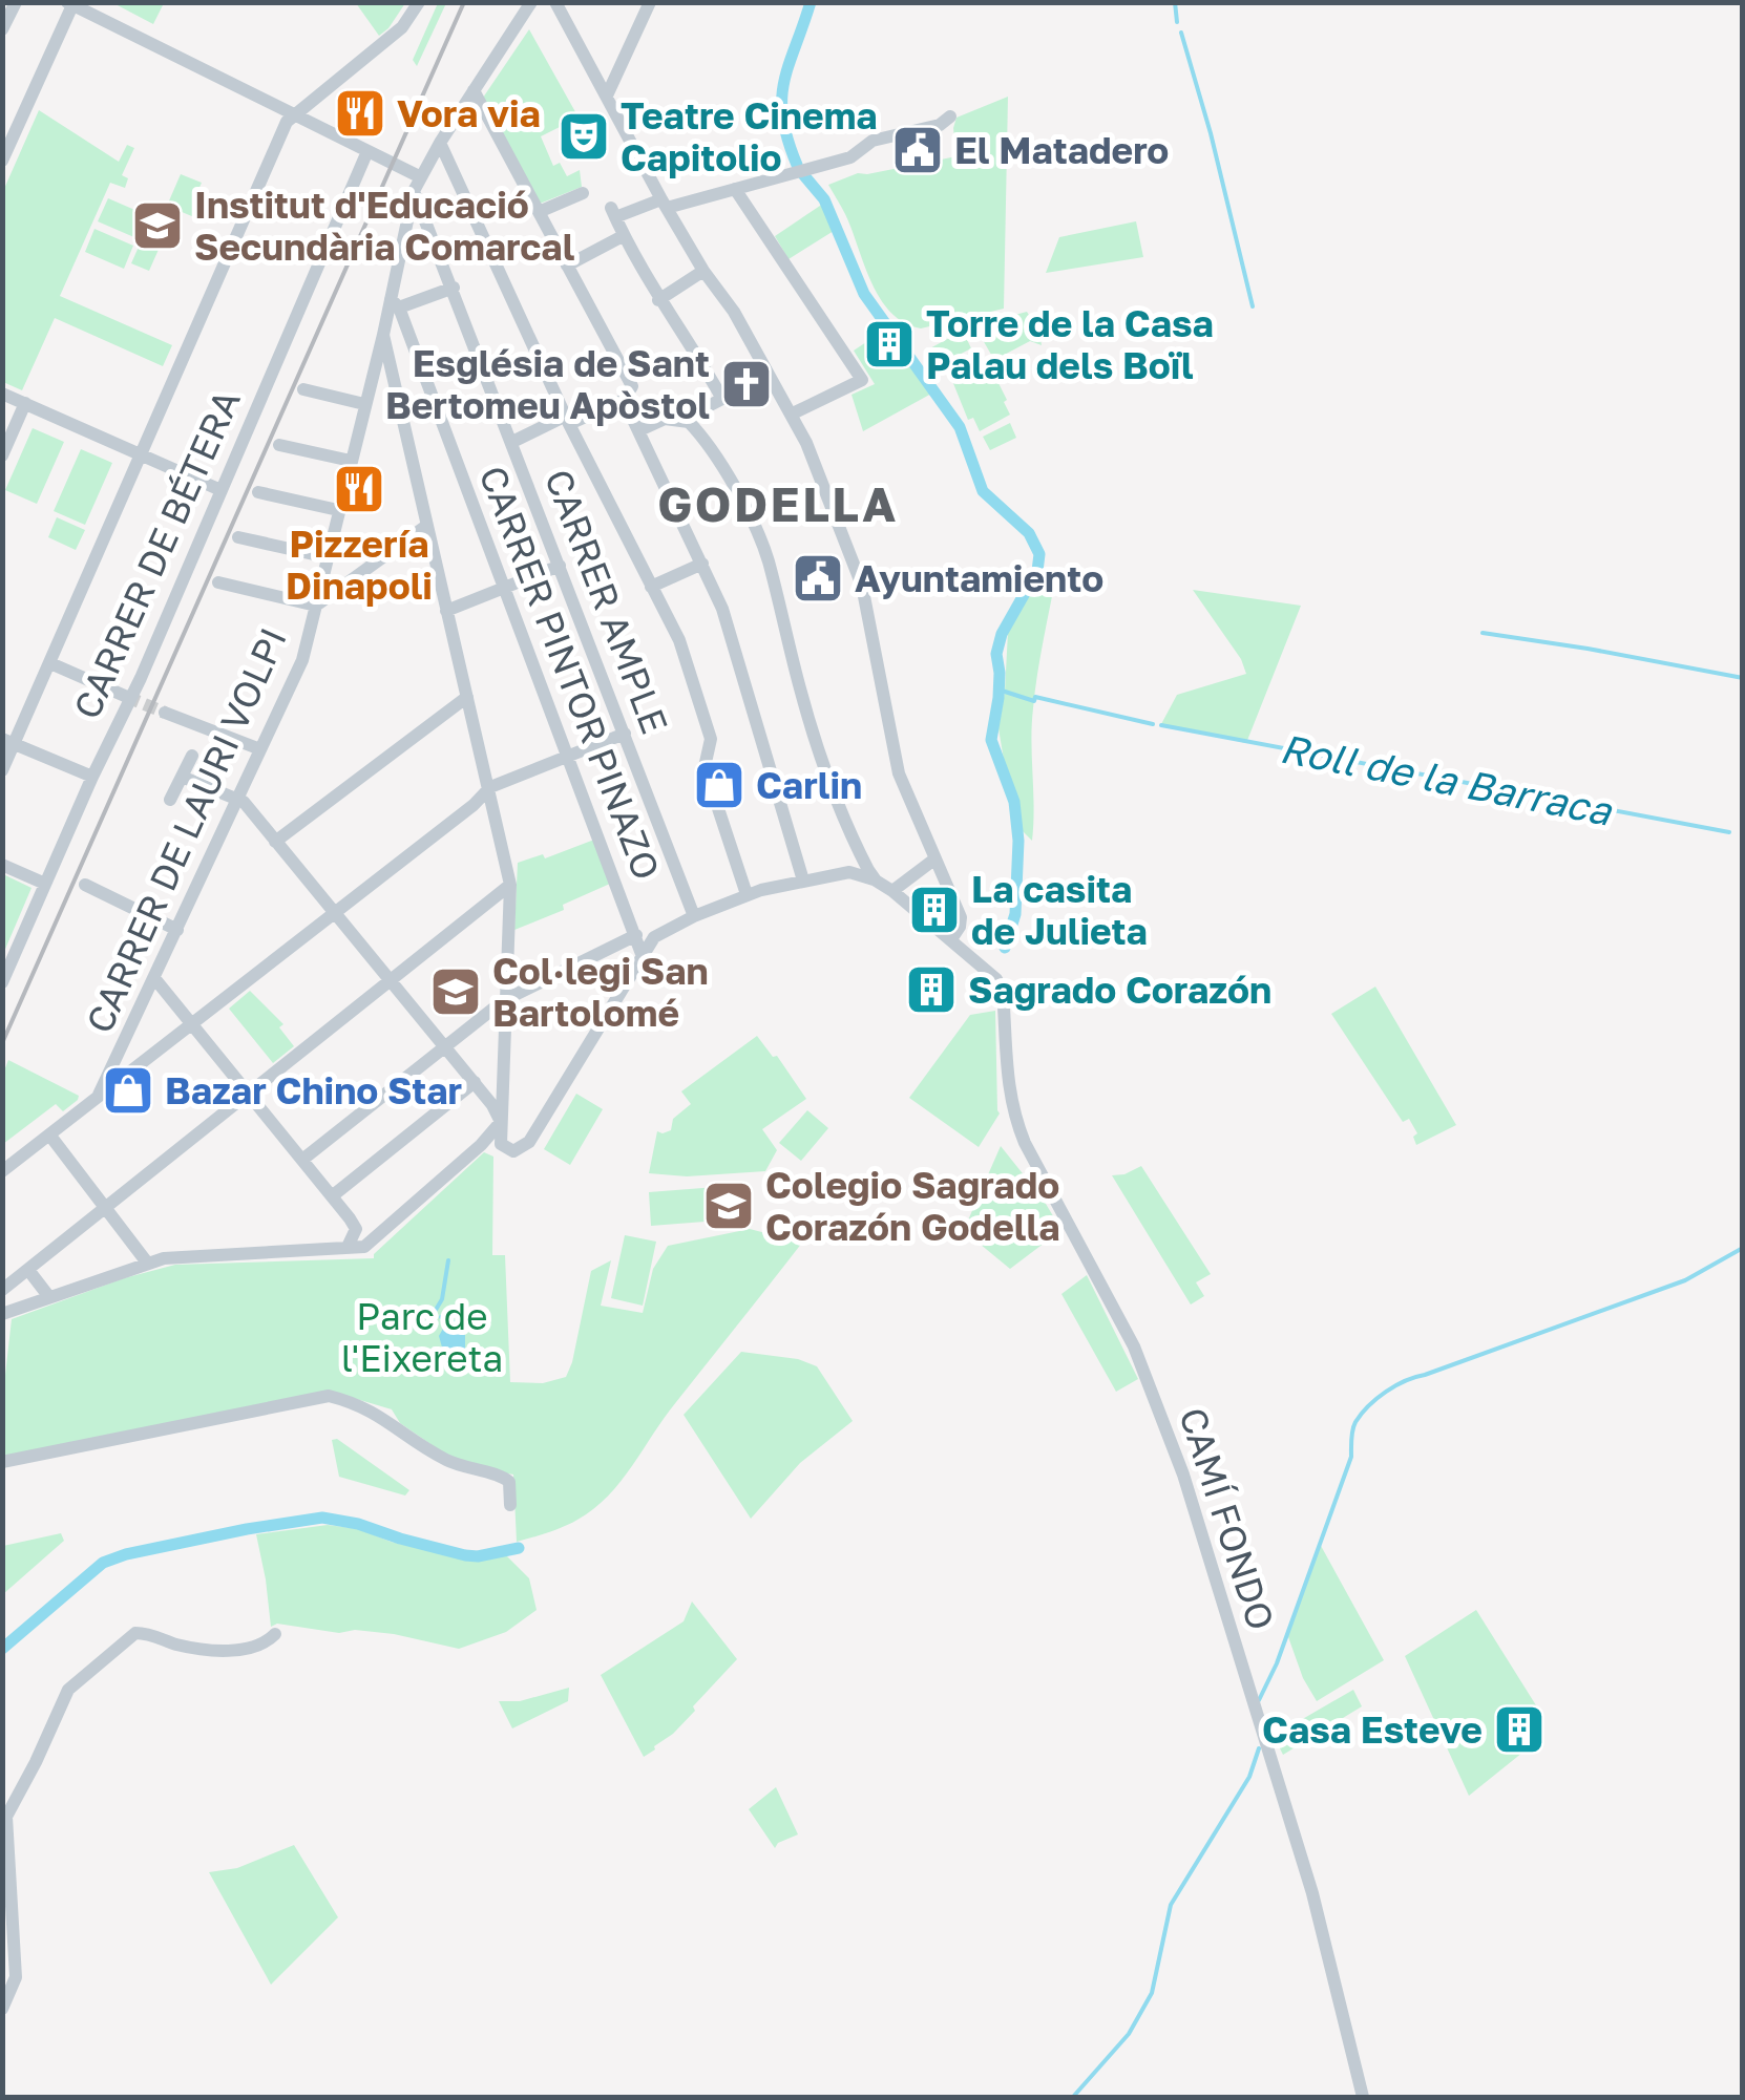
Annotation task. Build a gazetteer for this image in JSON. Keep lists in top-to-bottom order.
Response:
{
  "streets": {
    "street": [
      "CARRER DE BÉTERA",
      "CARRER AMPLE",
      "CARRER PINTOR PINAZO",
      "CARRER DE LAURI VOLPI",
      "CAMÍ FONDO"
    ]
  },
  "crossings": [
    ["CARRER AMPLE", "CARRER DE LAURI VOLPI"],
    ["CARRER PINTOR PINAZO", "CARRER DE LAURI VOLPI"]
  ],
  "districts": ["GODELLA"],
  "water": ["Roll de la Barraca"],
  "parks": ["Parc de l'Eixereta"],
  "places": {
    "restaurant": ["Vora via", "Pizzería Dinapoli"],
    "theatre": ["Teatre Cinema Capitolio"],
    "public building": ["El Matadero", "Ayuntamiento"],
    "school or university": ["Institut d'Educació Secundària Comarcal", "Col·legi San Bartolomé", "Colegio Sagrado Corazón Godella"],
    "building": [
      "Torre de la Casa Palau dels Boïl",
      "La casita de Julieta",
      "Sagrado Corazón",
      "Casa Esteve"
    ],
    "church": ["Església de Sant Bertomeu Apòstol"],
    "shop": ["Carlin", "Bazar Chino Star"]
  }
}
